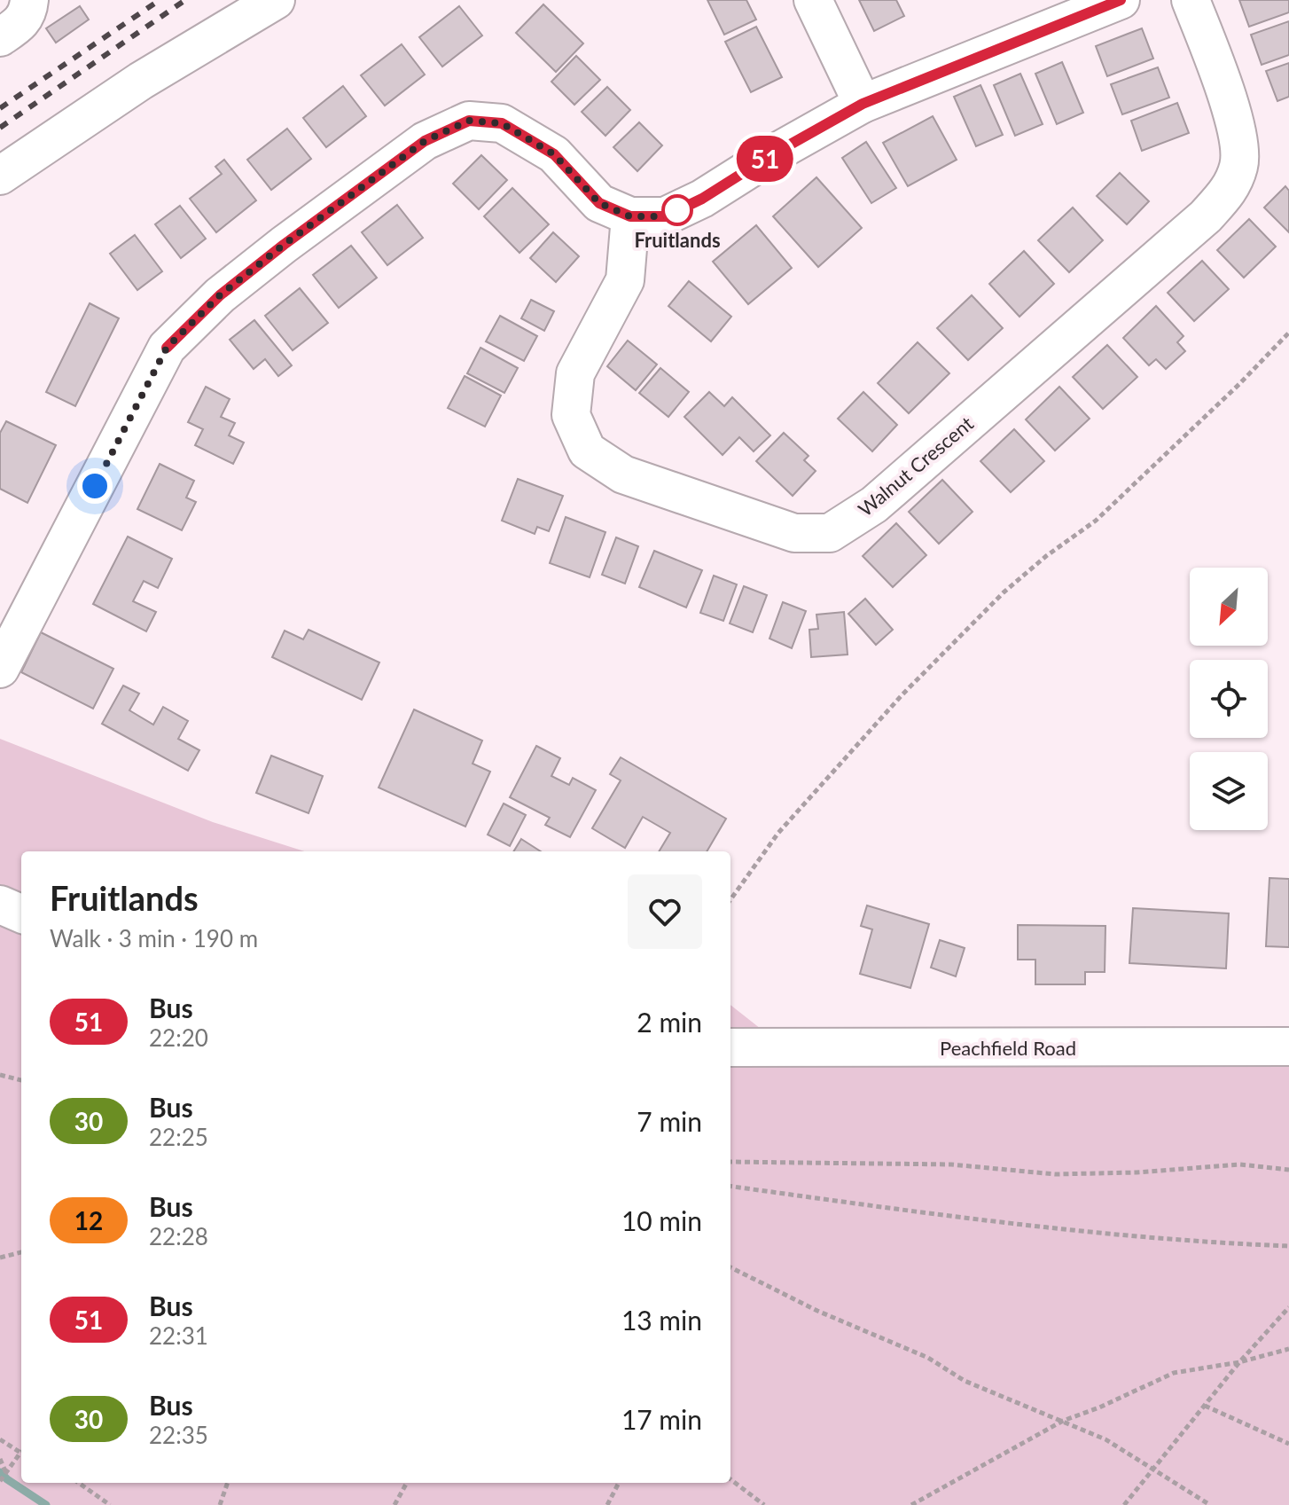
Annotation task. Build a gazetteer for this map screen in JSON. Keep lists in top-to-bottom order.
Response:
{
  "streets": {
    "street": ["Walnut Crescent", "Peachfield Road"]
  },
  "places": ["Fruitlands"],
  "lines": ["bus line 51"],
  "north": "bottom left",
  "page": {
    "on_map": "51",
    "heading": ["Fruitlands", "Walk · 3 min · 190 m"],
    "list": [
      {
        "mark": "51",
        "name": "Bus",
        "note": "22:20",
        "value": "2 min"
      },
      {
        "mark": "30",
        "name": "Bus",
        "note": "22:25",
        "value": "7 min"
      },
      {
        "mark": "12",
        "name": "Bus",
        "note": "22:28",
        "value": "10 min"
      },
      {
        "mark": "51",
        "name": "Bus",
        "note": "22:31",
        "value": "13 min"
      },
      {
        "mark": "30",
        "name": "Bus",
        "note": "22:35",
        "value": "17 min"
      }
    ]
  }
}
